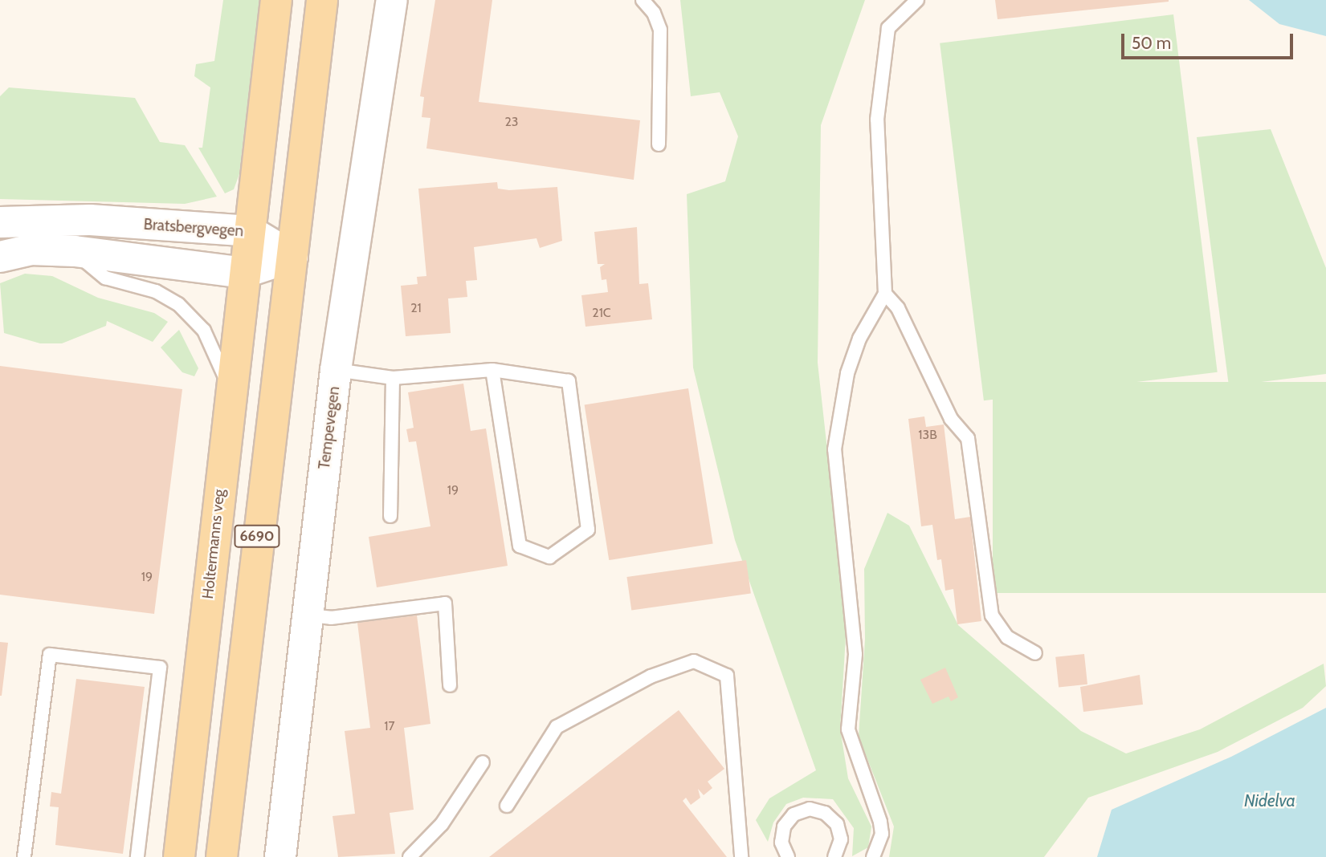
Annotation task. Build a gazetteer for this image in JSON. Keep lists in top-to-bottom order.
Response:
{
  "streets": {
    "main road": ["6690", "Holtermanns veg"],
    "street": ["Bratsbergvegen", "Tempevegen"]
  },
  "crossings": [
    ["Bratsbergvegen", "6690"],
    ["Bratsbergvegen", "Holtermanns veg"],
    ["6690", "Holtermanns veg"]
  ],
  "water": ["Nidelva"],
  "house_numbers": [
    "23",
    "21",
    "21C",
    "13B",
    "19",
    "19",
    "17"
  ],
  "scale_bar": "50 m"
}
